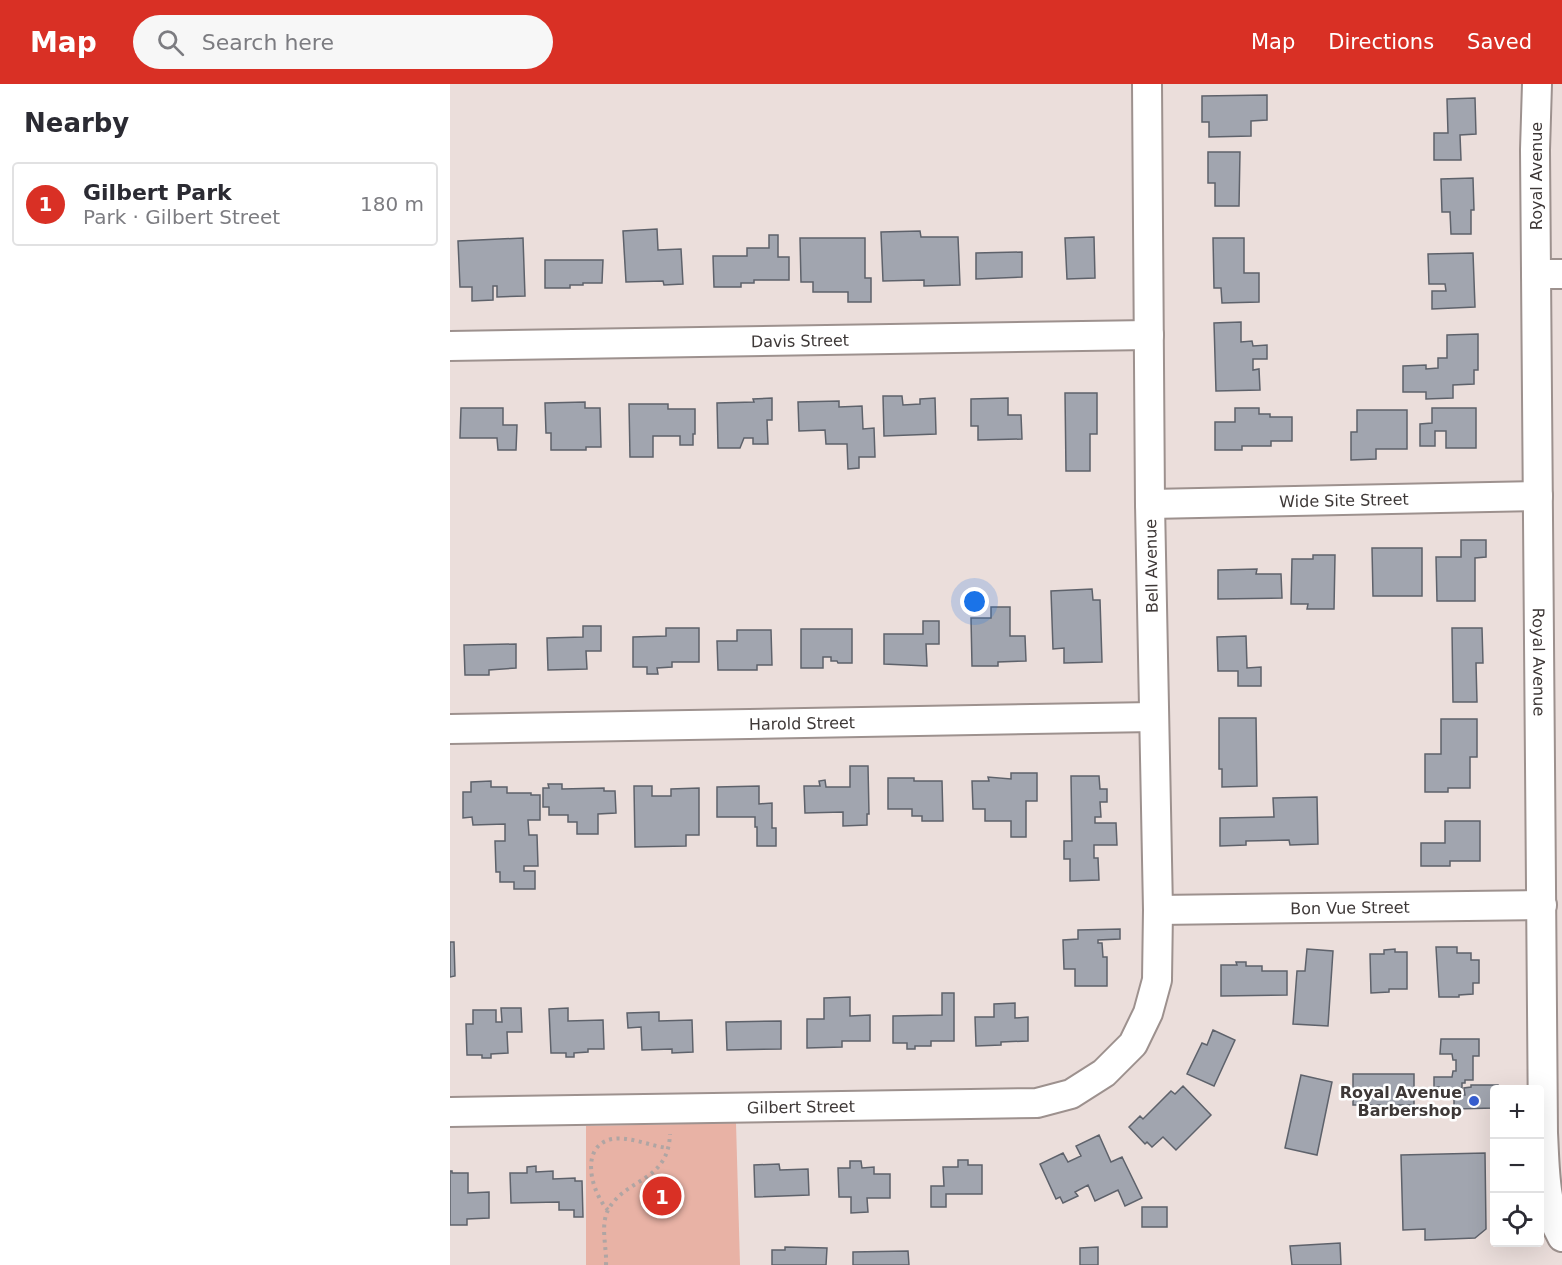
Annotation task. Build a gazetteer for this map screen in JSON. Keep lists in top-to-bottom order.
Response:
{
  "streets": {
    "street": [
      "Royal Avenue",
      "Davis Street",
      "Wide Site Street",
      "Bell Avenue",
      "Harold Street",
      "Bon Vue Street",
      "Gilbert Street"
    ]
  },
  "crossings": [
    ["Royal Avenue", "Wide Site Street"],
    ["Royal Avenue", "Bon Vue Street"],
    ["Davis Street", "Bell Avenue"],
    ["Wide Site Street", "Bell Avenue"],
    ["Bell Avenue", "Harold Street"],
    ["Bell Avenue", "Bon Vue Street"],
    ["Bell Avenue", "Gilbert Street"]
  ],
  "places": ["Royal Avenue Barbershop"],
  "page": {
    "header": "Map",
    "search": "Search here",
    "nav": ["Map", "Directions", "Saved"],
    "heading": "Nearby",
    "list": [
      {
        "mark": "1",
        "name": "Gilbert Park",
        "note": "Park · Gilbert Street",
        "value": "180 m"
      }
    ],
    "map_buttons": ["+", "−"],
    "pins": "1"
  }
}
